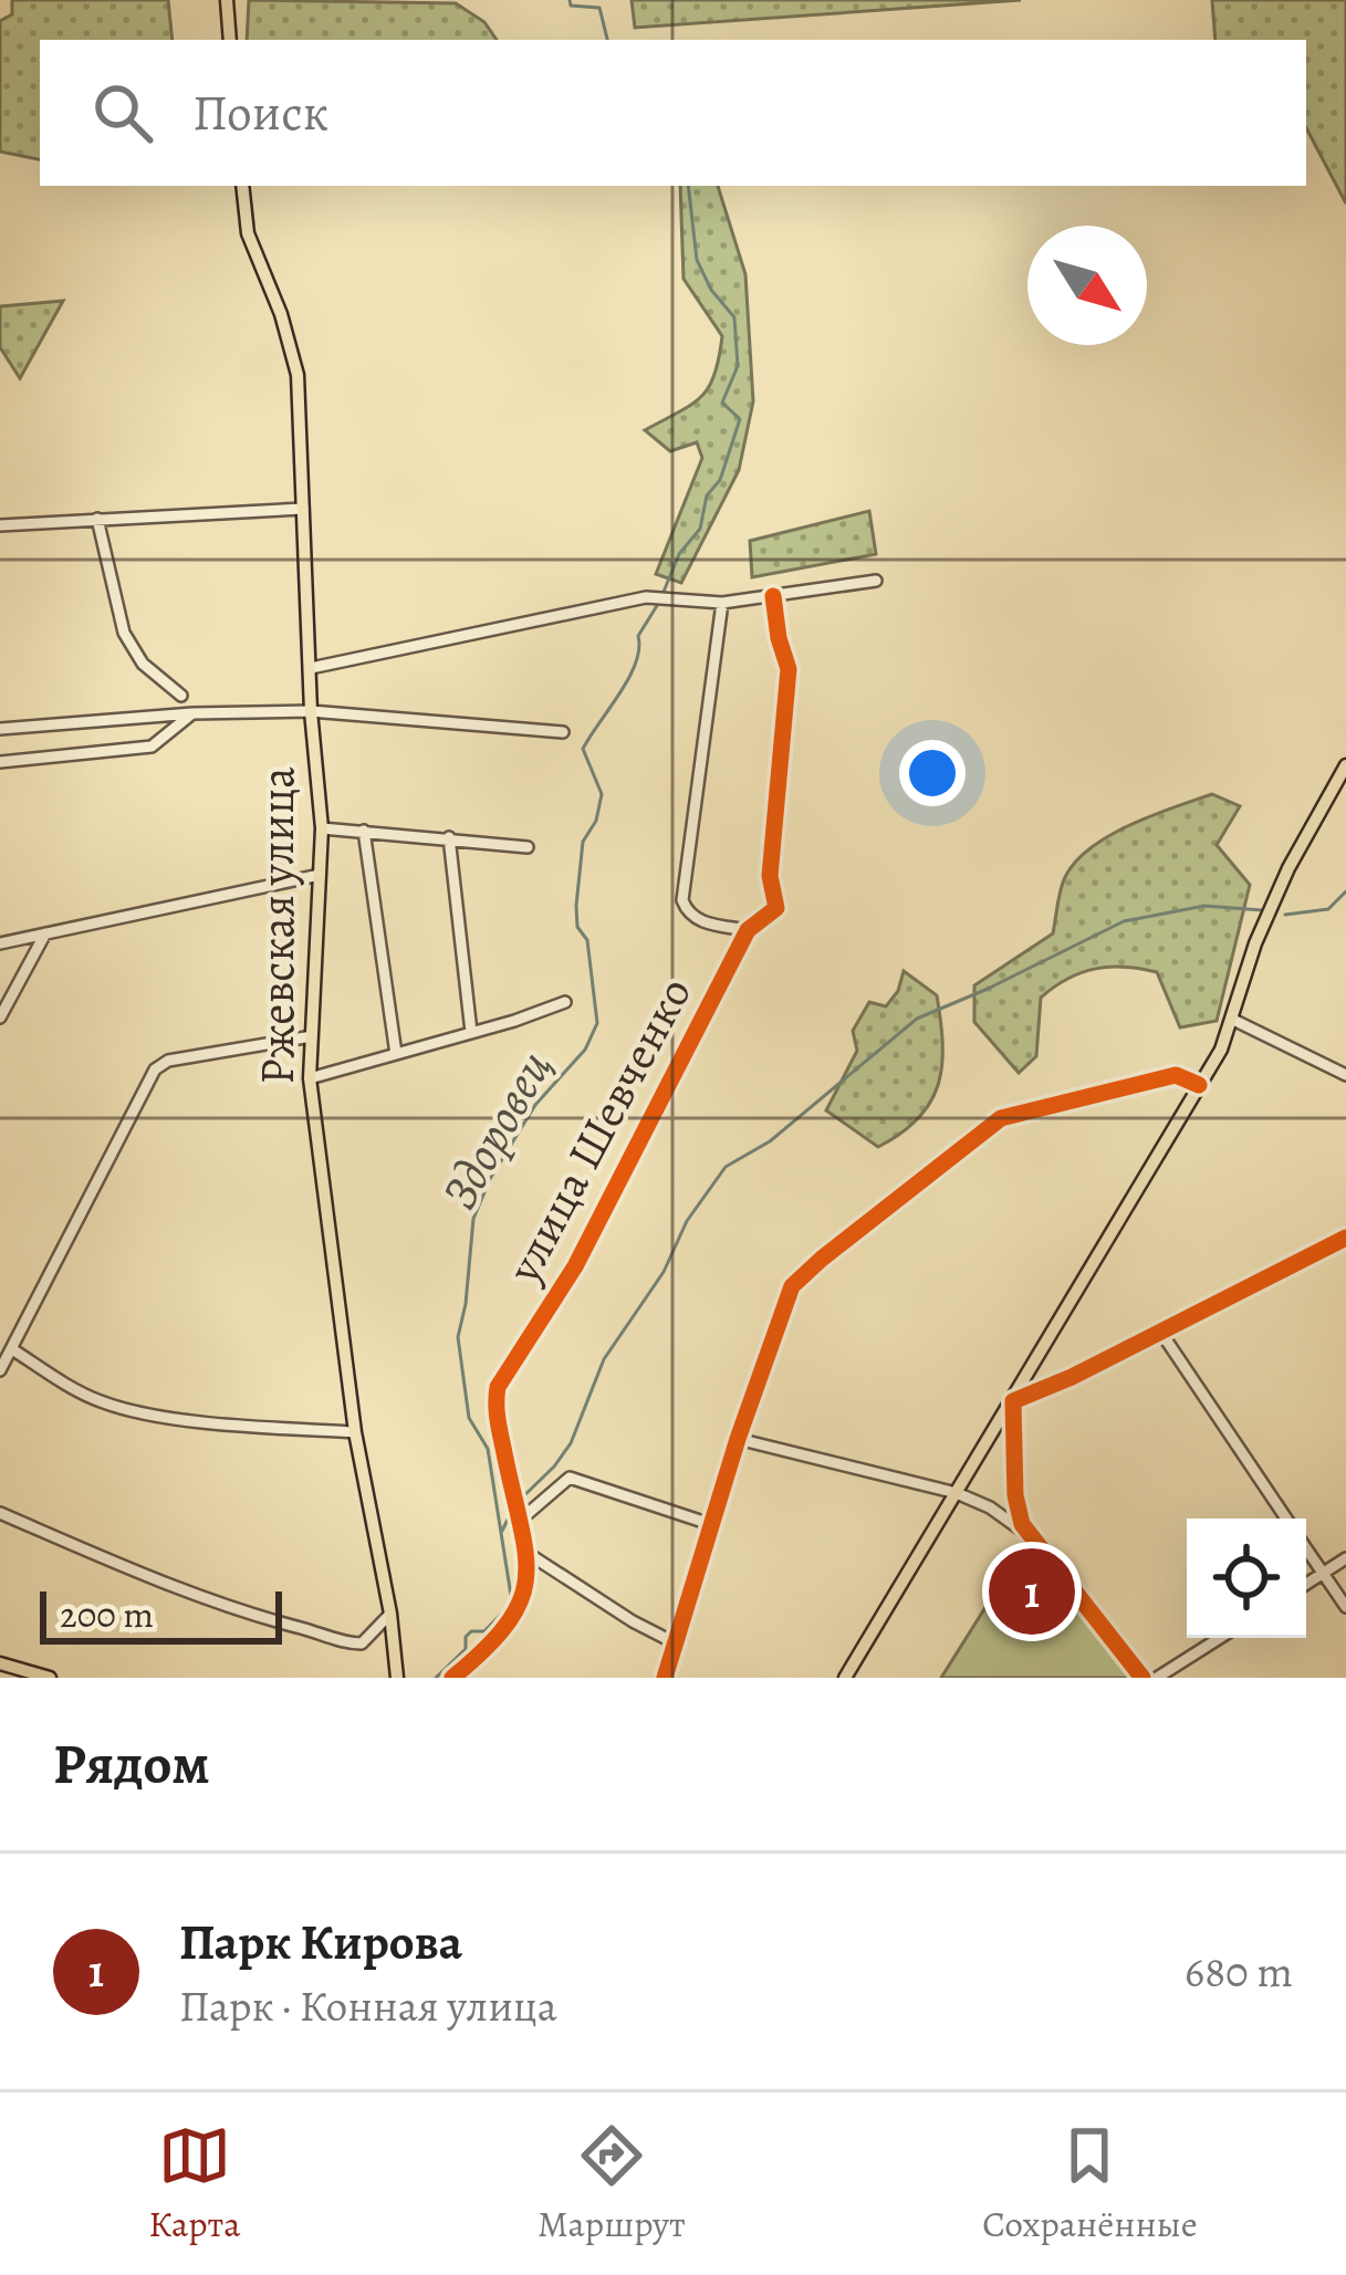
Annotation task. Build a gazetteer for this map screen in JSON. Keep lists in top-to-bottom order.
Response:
{
  "streets": {
    "main road": ["Ржевская улица"],
    "street": ["улица Шевченко"]
  },
  "water": ["Здоровец"],
  "scale_bar": "200 m",
  "north": "bottom right",
  "page": {
    "search": "Поиск",
    "pins": "1",
    "scale": "200 m",
    "heading": "Рядом",
    "list": [
      {
        "mark": "1",
        "name": "Парк Кирова",
        "note": "Парк · Конная улица",
        "value": "680 m"
      }
    ],
    "nav": ["Карта", "Маршрут", "Сохранённые"]
  }
}
